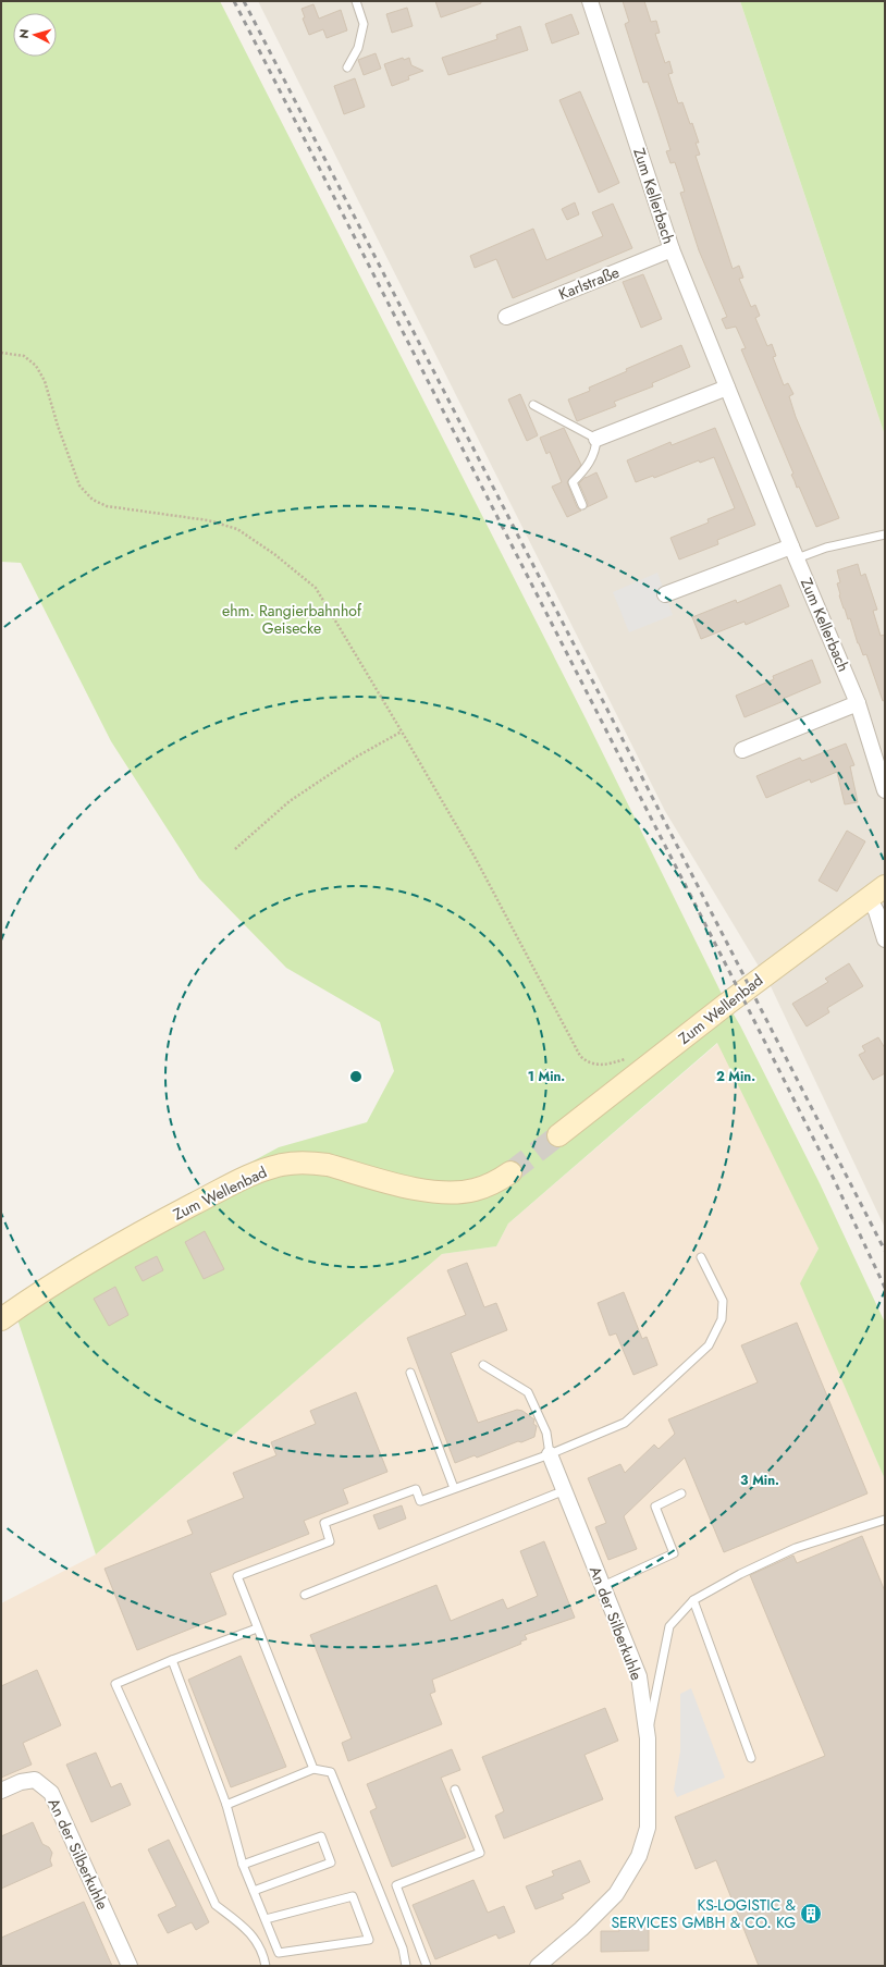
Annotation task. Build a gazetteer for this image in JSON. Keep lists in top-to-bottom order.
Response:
{
  "streets": {
    "main road": ["Zum Wellenbad"],
    "street": ["Zum Kellerbach", "Karlstraße", "An der Silberkuhle"]
  },
  "crossings": [
    ["Zum Kellerbach", "Karlstraße"]
  ],
  "parks": ["ehm. Rangierbahnhof Geisecke"],
  "places": {
    "building": ["KS-LOGISTIC & SERVICES GMBH & CO. KG"]
  },
  "north": "left",
  "rings": ["1 Min.", "2 Min.", "3 Min."]
}
